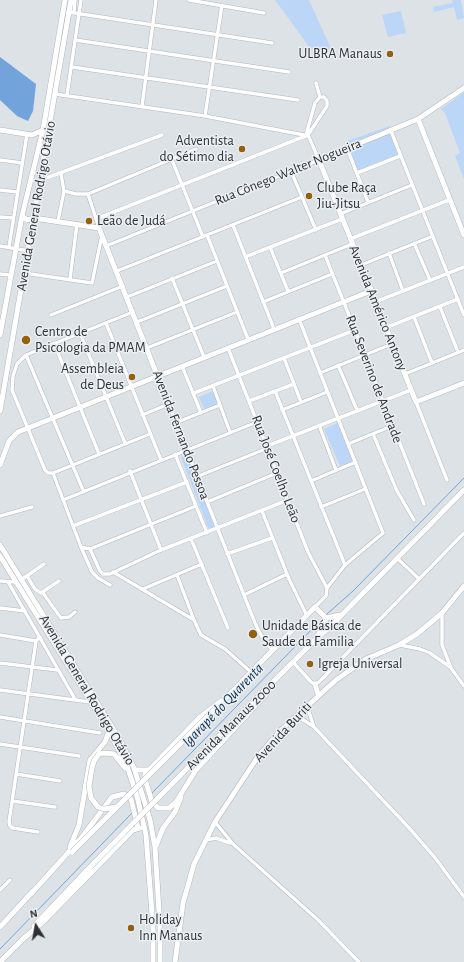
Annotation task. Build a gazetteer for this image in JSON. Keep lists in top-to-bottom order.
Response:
{
  "streets": {
    "main road": [
      "Rua Cônego Walter Nogueira",
      "Avenida General Rodrigo Otávio",
      "Avenida Américo Antony",
      "Avenida Fernando Pessoa",
      "Avenida Manaus 2000",
      "Avenida Buriti"
    ],
    "street": ["Rua Severino de Andrade", "Rua José Coelho Leão"]
  },
  "crossings": [
    ["Rua Cônego Walter Nogueira", "Avenida Américo Antony"],
    ["Rua Cônego Walter Nogueira", "Avenida Fernando Pessoa"],
    ["Avenida Fernando Pessoa", "Avenida Manaus 2000"]
  ],
  "water": ["Igarapé do Quarenta"],
  "places": [
    "ULBRA Manaus",
    "Adventista do Sétimo dia",
    "Clube Raça Jiu-Jitsu",
    "Leão de Judá",
    "Centro de Psicologia da PMAM",
    "Assembleia de Deus",
    "Unidade Básica de Saude da Familia",
    "Igreja Universal",
    "Holiday Inn Manaus"
  ],
  "north": "top"
}
